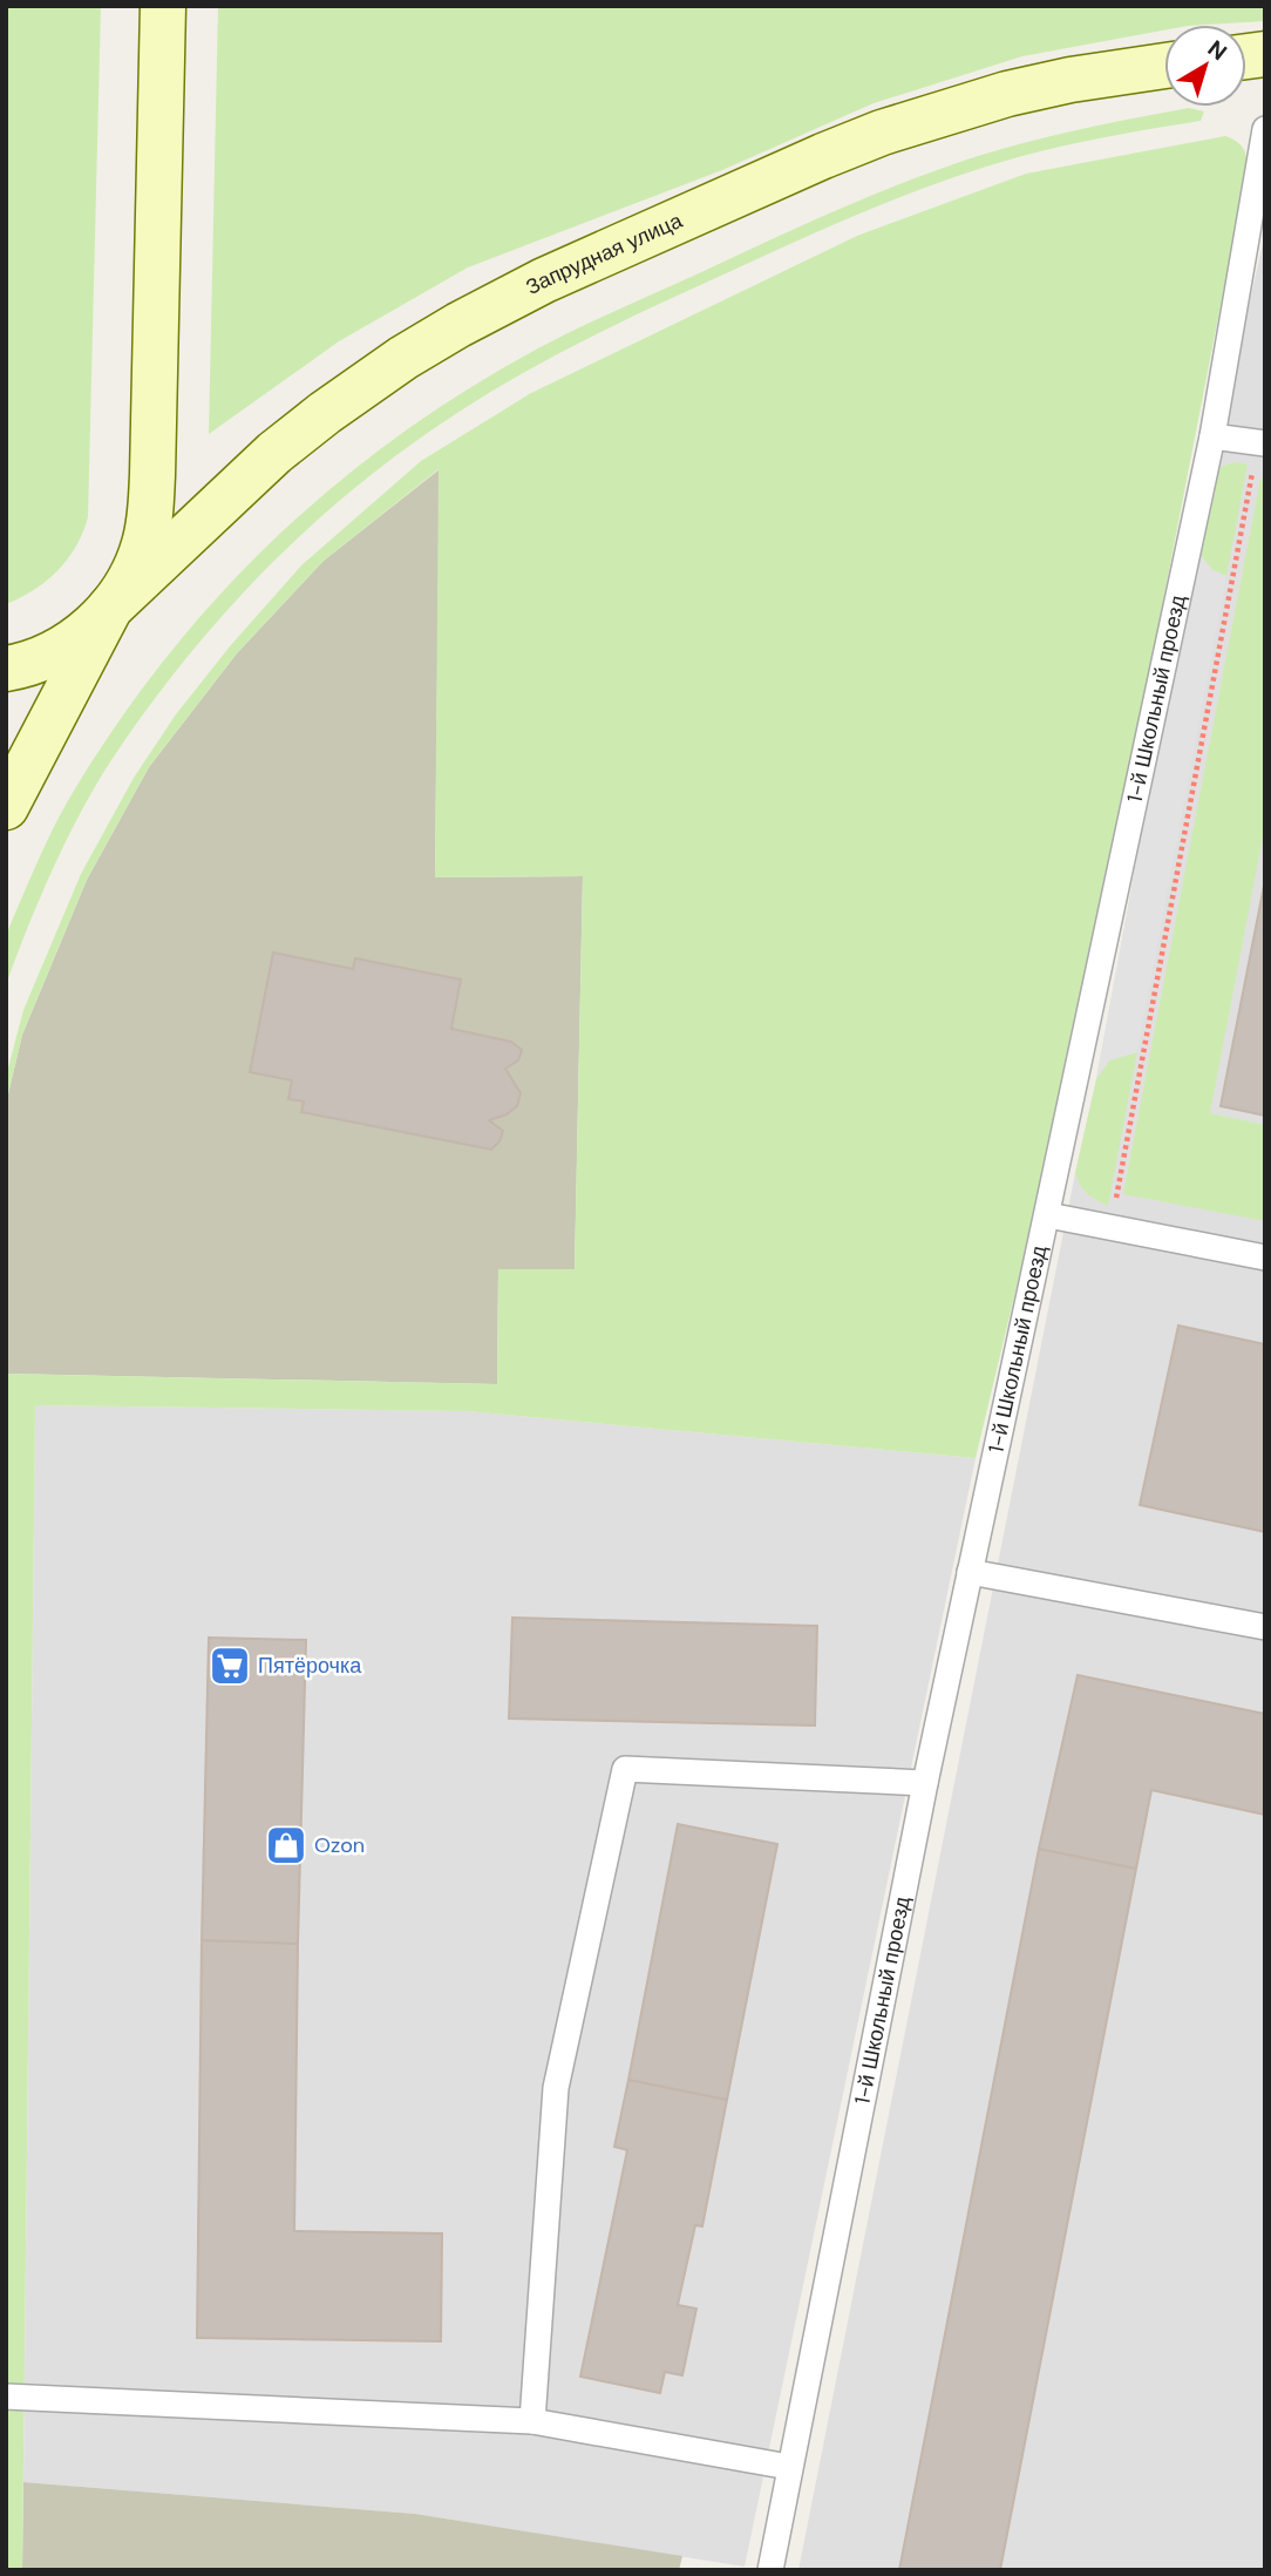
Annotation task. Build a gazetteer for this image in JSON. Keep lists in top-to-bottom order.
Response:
{
  "streets": {
    "main road": ["Запрудная улица"],
    "lane": ["1-й Школьный проезд"]
  },
  "places": {
    "supermarket": ["Пятёрочка"],
    "shop": ["Ozon"]
  },
  "north": "top right"
}
